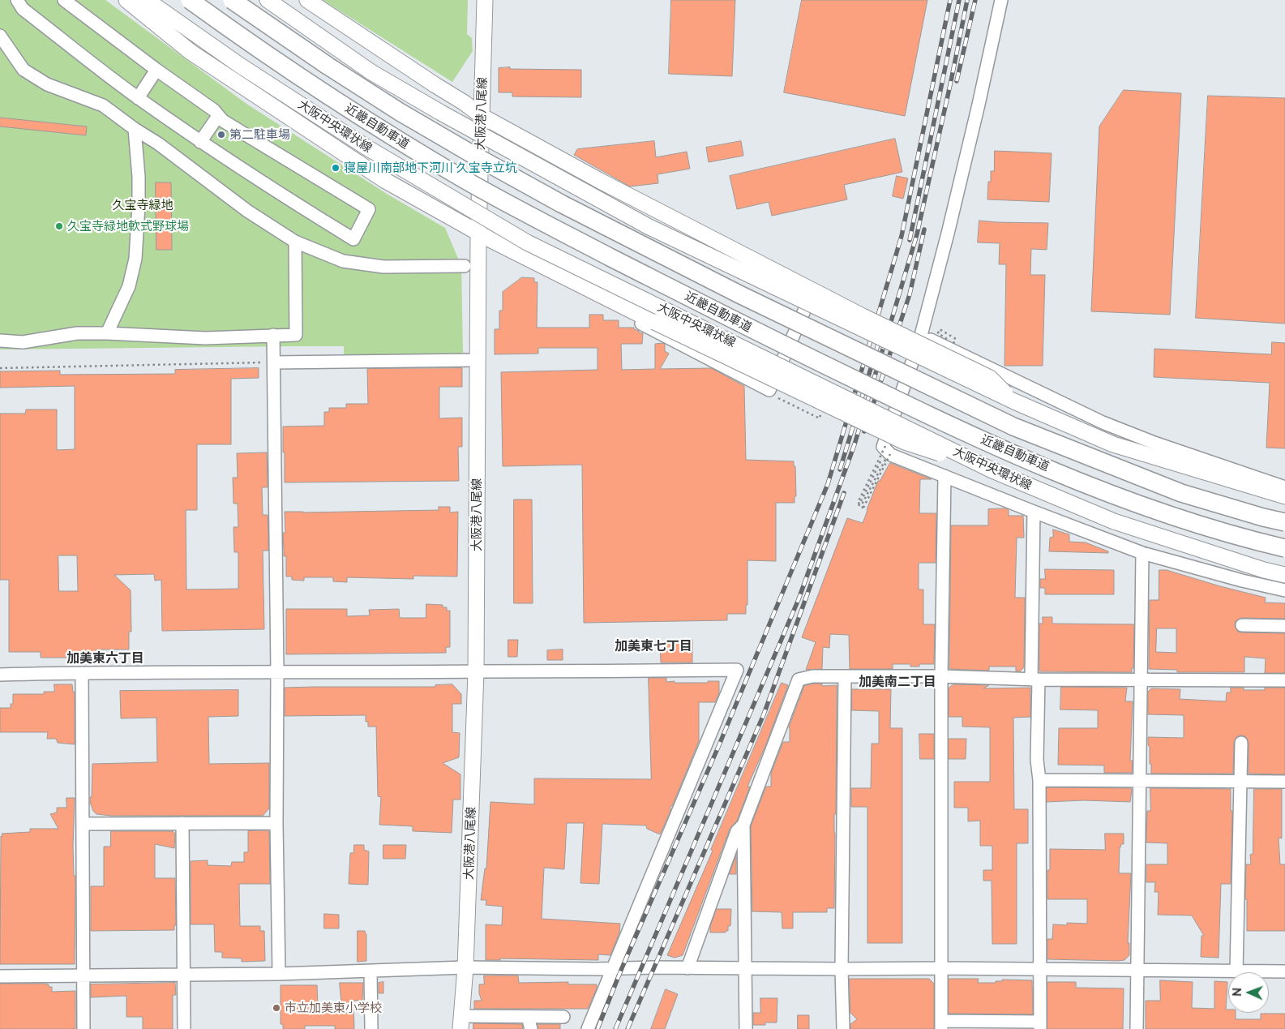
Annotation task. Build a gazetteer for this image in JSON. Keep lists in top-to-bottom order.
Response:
{
  "streets": {
    "highway": ["近畿自動車道"],
    "main road": ["大阪港八尾線", "大阪中央環状線"]
  },
  "districts": ["加美東七丁目", "加美東六丁目", "加美南二丁目"],
  "parks": ["久宝寺緑地"],
  "places": [
    "第二駐車場",
    "寝屋川南部地下河川 久宝寺立坑",
    "久宝寺緑地軟式野球場",
    "市立加美東小学校"
  ],
  "north": "left"
}
